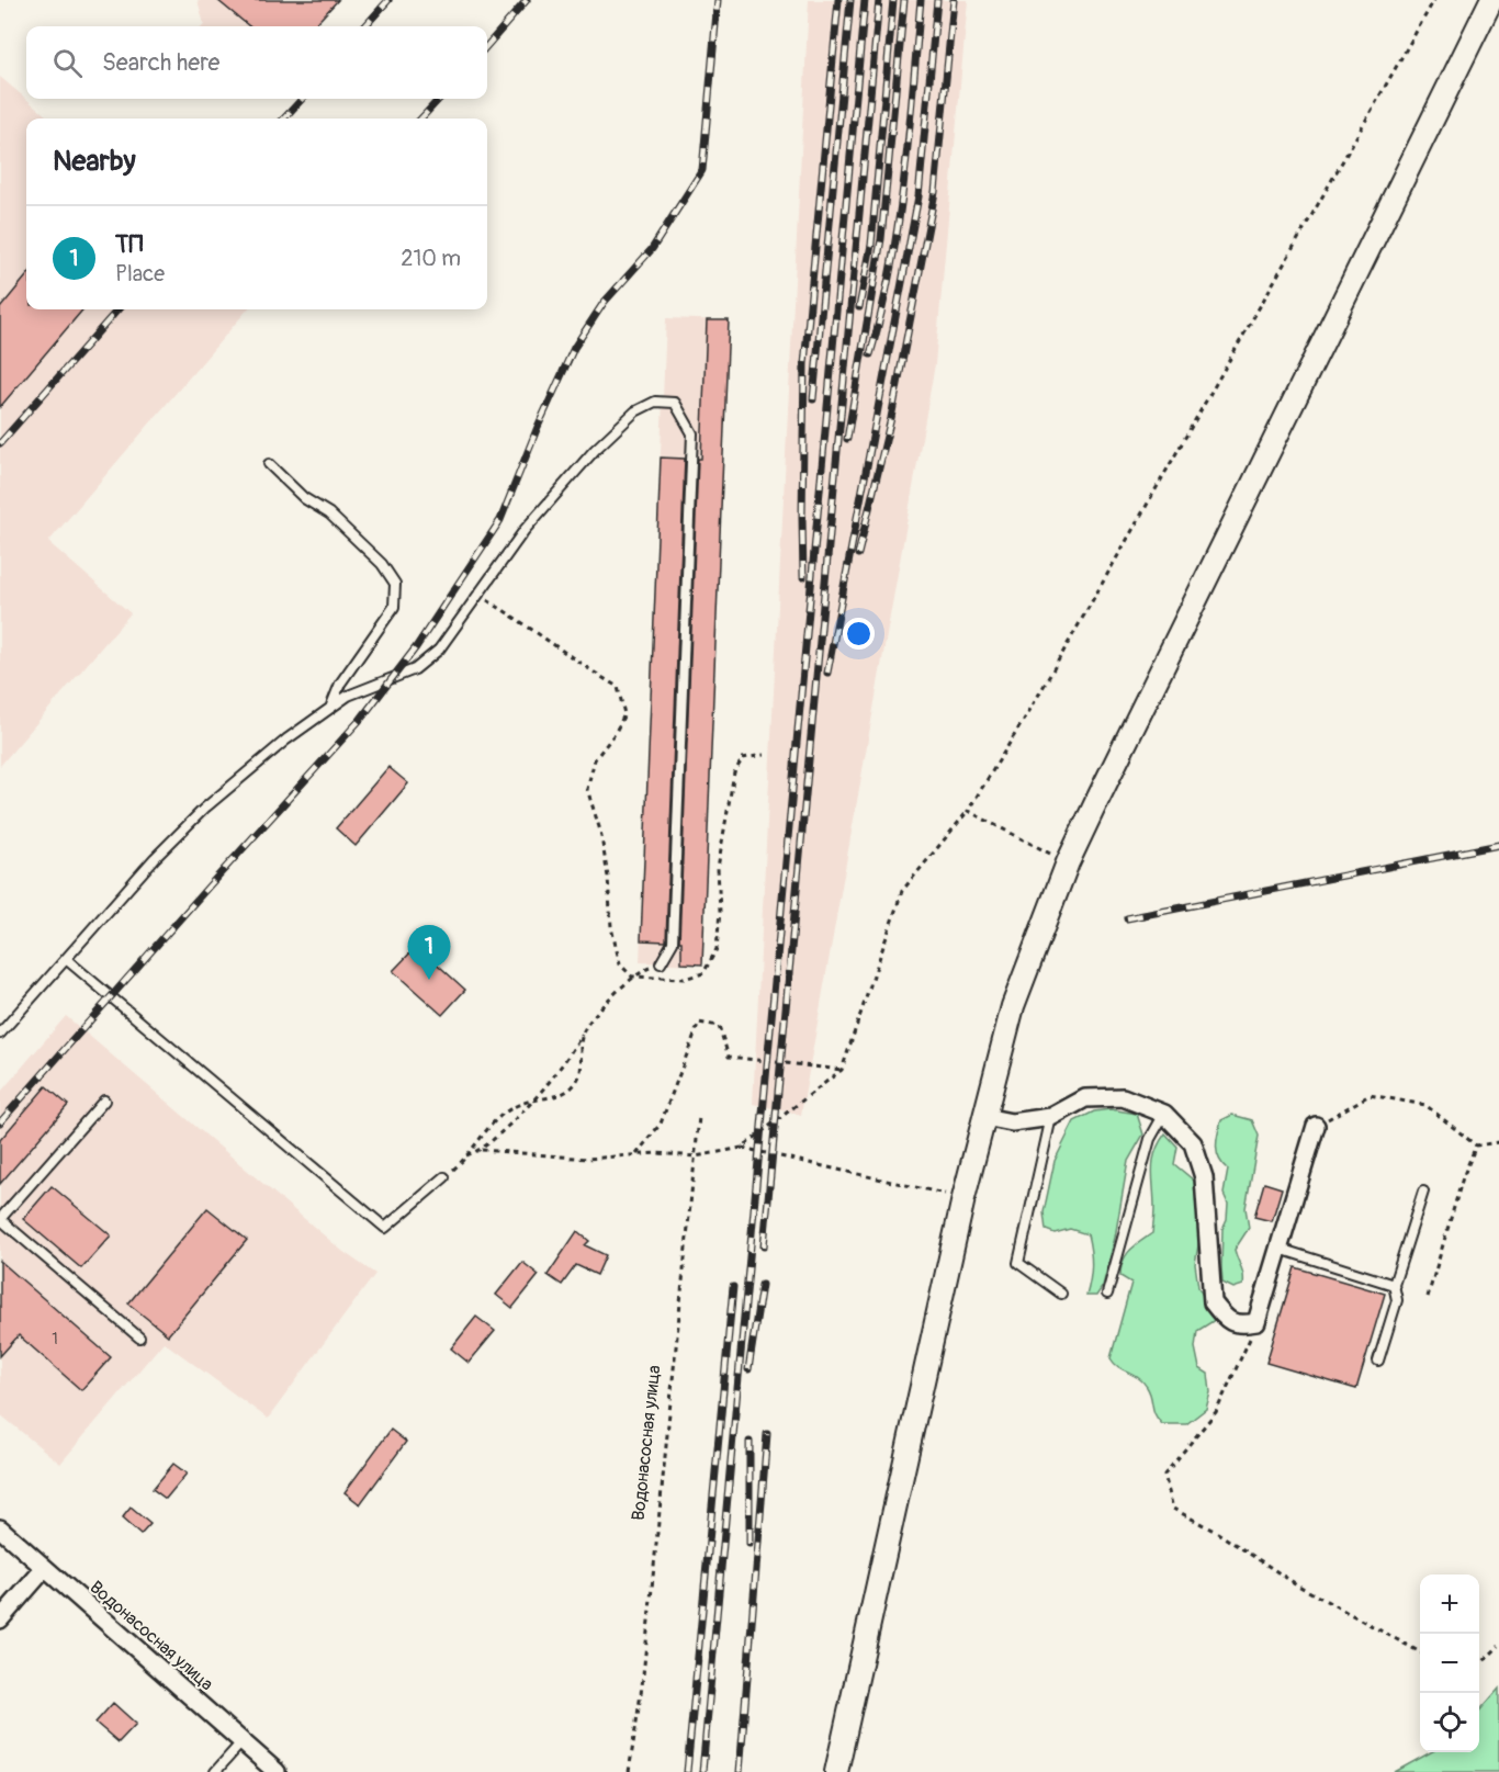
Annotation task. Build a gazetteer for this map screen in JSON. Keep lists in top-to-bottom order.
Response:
{
  "streets": {
    "street": ["Водонасосная улица"]
  },
  "house_numbers": ["1"],
  "page": {
    "search": "Search here",
    "heading": "Nearby",
    "list": [
      {
        "mark": "1",
        "name": "ТП",
        "note": "Place",
        "value": "210 m"
      }
    ],
    "pins": "1",
    "map_buttons": ["+", "−"]
  }
}
